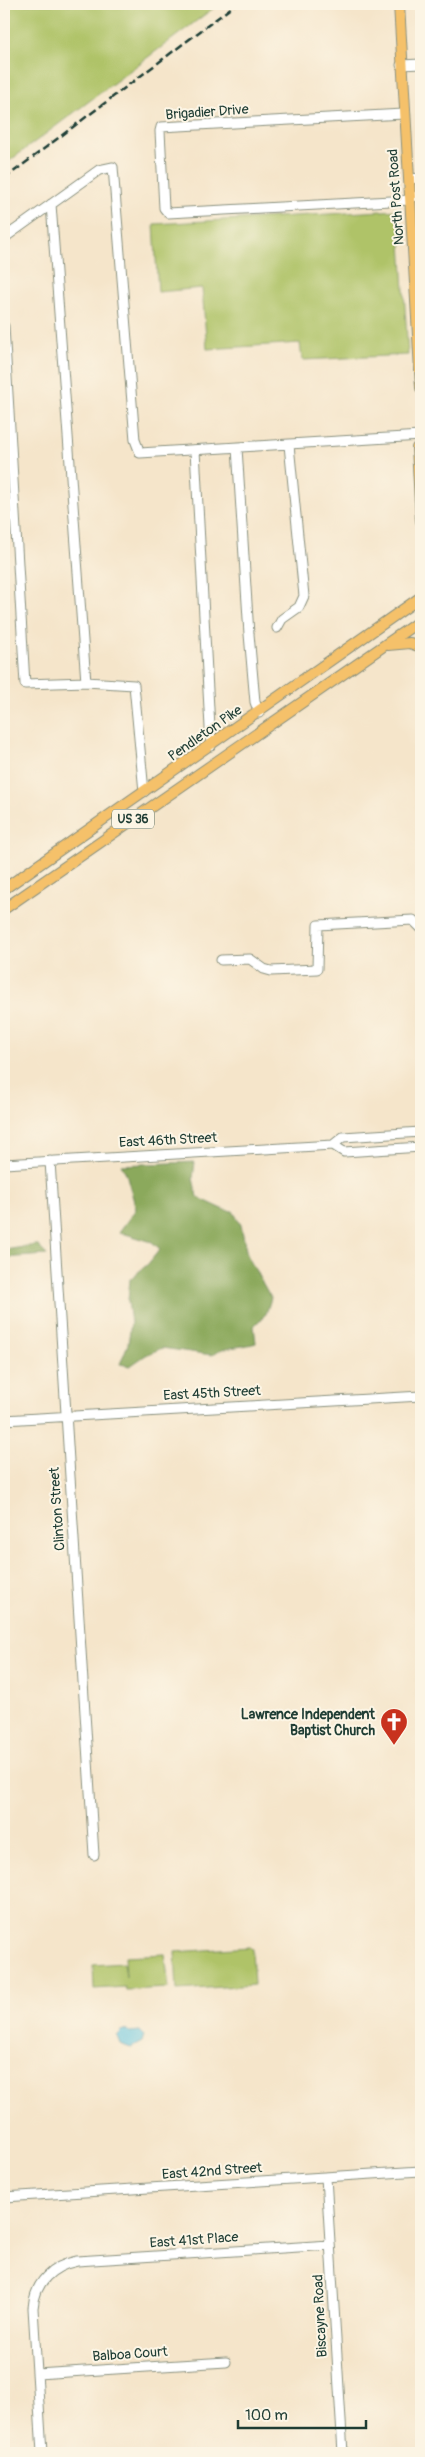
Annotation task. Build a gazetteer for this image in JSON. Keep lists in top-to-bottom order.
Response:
{
  "streets": {
    "main road": ["North Post Road", "Pendleton Pike", "US 36"],
    "street": [
      "Brigadier Drive",
      "East 46th Street",
      "East 45th Street",
      "Clinton Street",
      "East 42nd Street",
      "East 41st Place",
      "Biscayne Road",
      "Balboa Court"
    ]
  },
  "crossings": [
    ["Brigadier Drive", "North Post Road"],
    ["East 46th Street", "Clinton Street"],
    ["East 45th Street", "Clinton Street"],
    ["East 42nd Street", "Biscayne Road"],
    ["East 41st Place", "Biscayne Road"],
    ["East 41st Place", "Balboa Court"]
  ],
  "places": {
    "church": ["Lawrence Independent Baptist Church"]
  },
  "scale_bar": "100 m"
}
